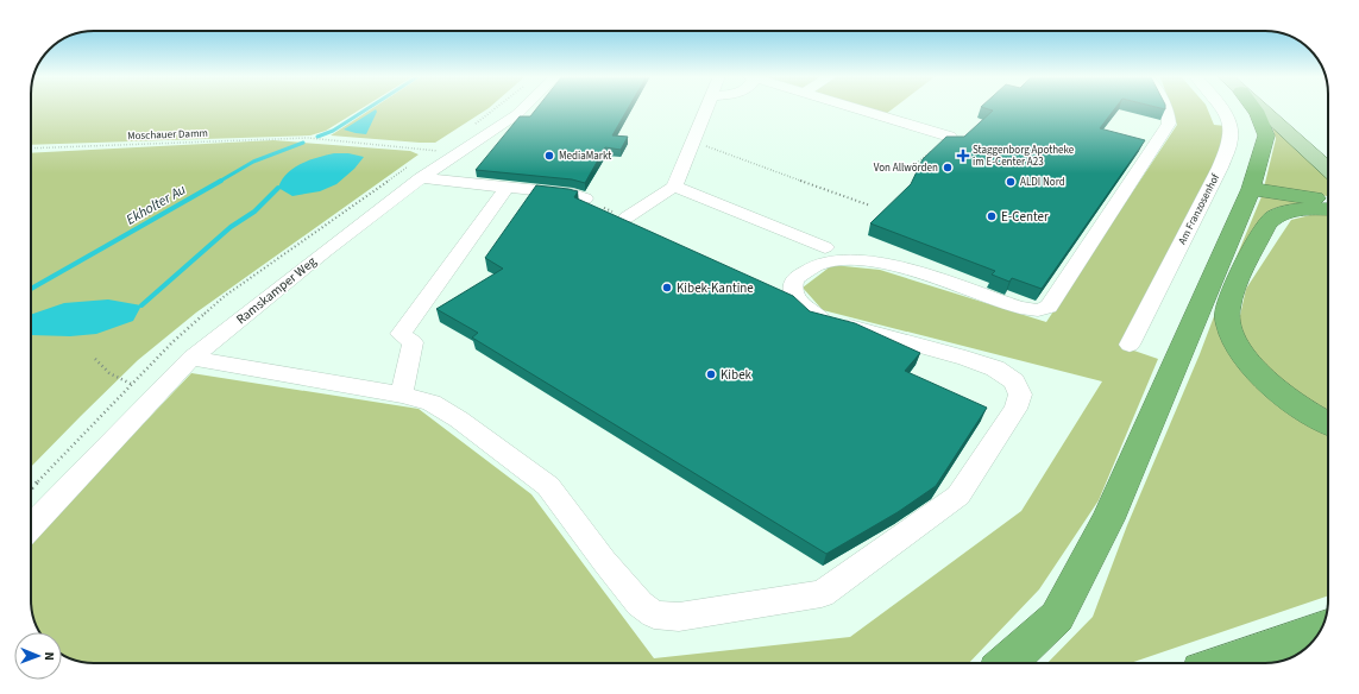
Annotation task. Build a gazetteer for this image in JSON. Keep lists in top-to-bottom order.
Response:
{
  "streets": {
    "street": ["Am Franzosenhof", "Ramskamper Weg"],
    "path": ["Moschauer Damm"]
  },
  "crossings": [
    ["Moschauer Damm", "Ramskamper Weg"]
  ],
  "water": ["Ekholter Au"],
  "places": {
    "other": [
      "MediaMarkt",
      "Von Allwörden",
      "ALDI Nord",
      "E-Center",
      "Kibek-Kantine",
      "Kibek"
    ],
    "health": ["Staggenborg Apotheke im E-Center A23"]
  },
  "north": "right"
}
